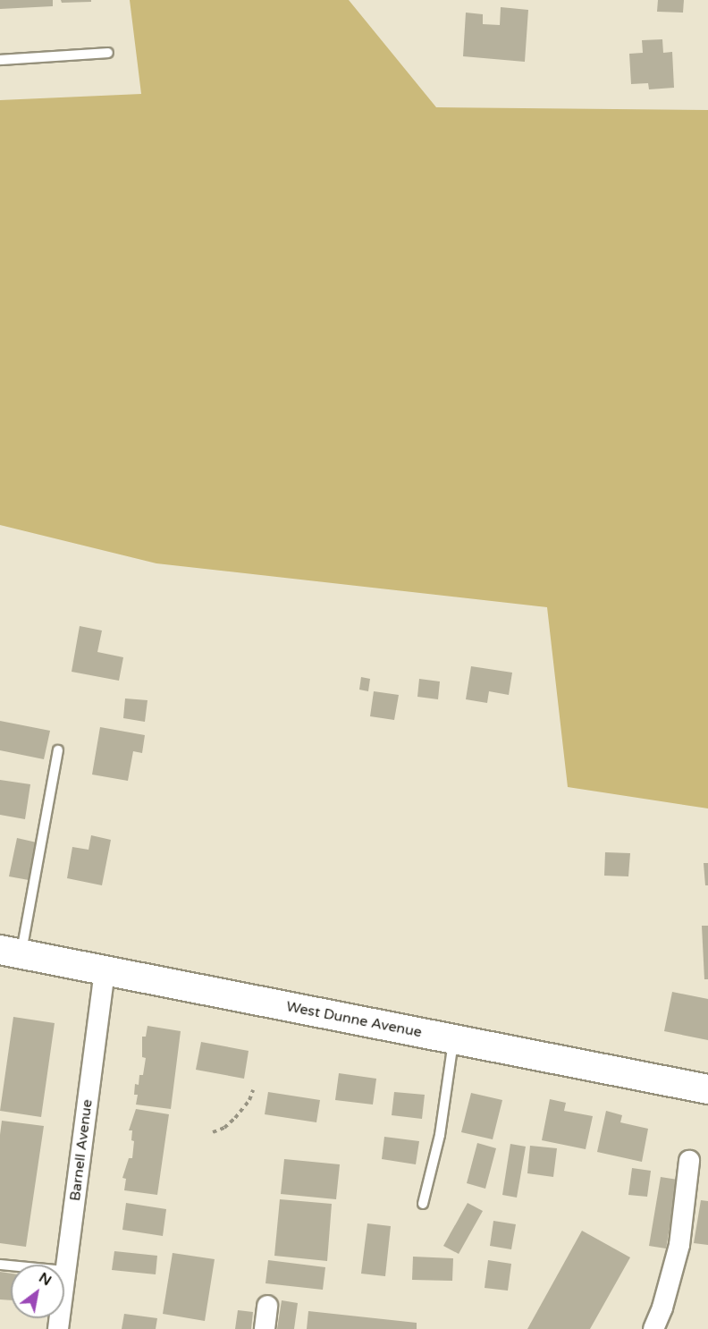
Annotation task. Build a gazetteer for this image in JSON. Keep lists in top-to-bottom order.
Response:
{
  "streets": {
    "main road": ["West Dunne Avenue"],
    "street": ["Barnell Avenue"]
  },
  "crossings": [
    ["West Dunne Avenue", "Barnell Avenue"]
  ],
  "north": "top right"
}
